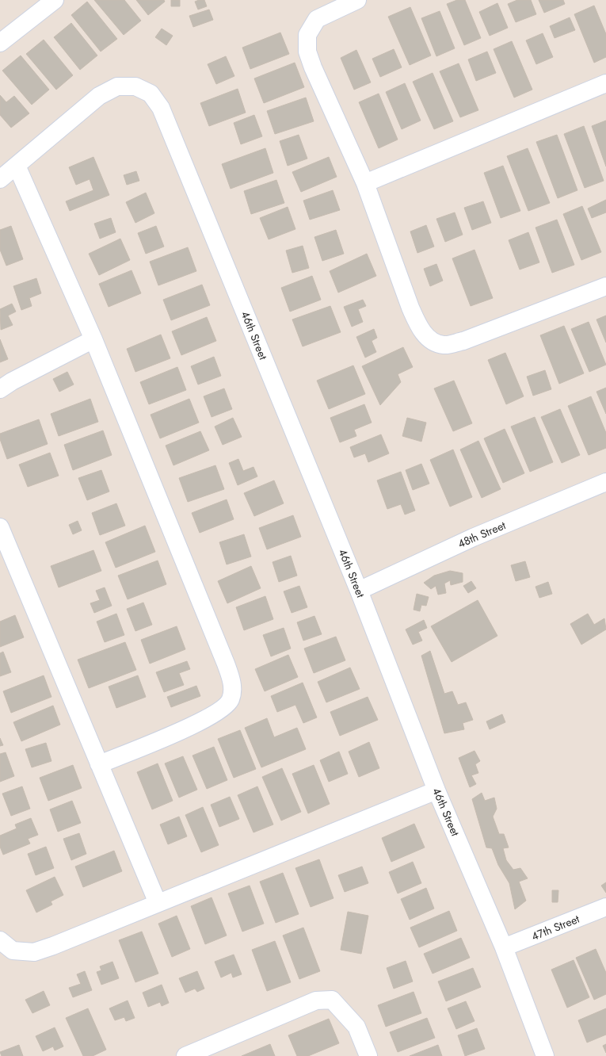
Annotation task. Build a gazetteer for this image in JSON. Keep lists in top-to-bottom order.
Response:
{
  "streets": {
    "street": ["46th Street", "48th Street", "47th Street"]
  },
  "crossings": [
    ["46th Street", "48th Street"],
    ["46th Street", "47th Street"]
  ]
}
